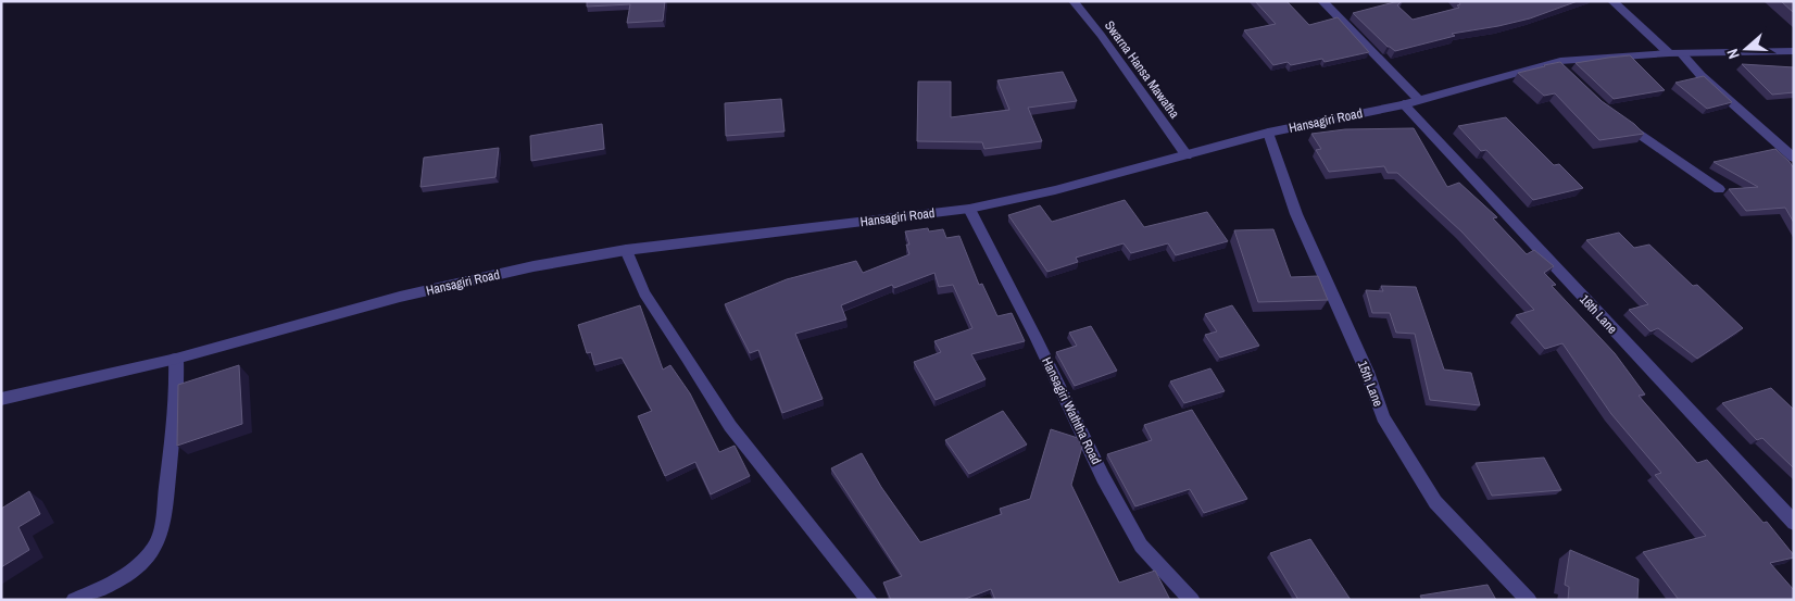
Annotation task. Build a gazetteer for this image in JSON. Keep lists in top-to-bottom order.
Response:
{
  "streets": {
    "street": [
      "Swarna Hansa Mawatha",
      "Hansagiri Road",
      "16th Lane",
      "15th Lane",
      "Hansagiri Waththa Road"
    ]
  },
  "crossings": [
    ["Swarna Hansa Mawatha", "Hansagiri Road"],
    ["Hansagiri Road", "16th Lane"],
    ["Hansagiri Road", "15th Lane"],
    ["Hansagiri Road", "Hansagiri Waththa Road"]
  ],
  "north": "left"
}
